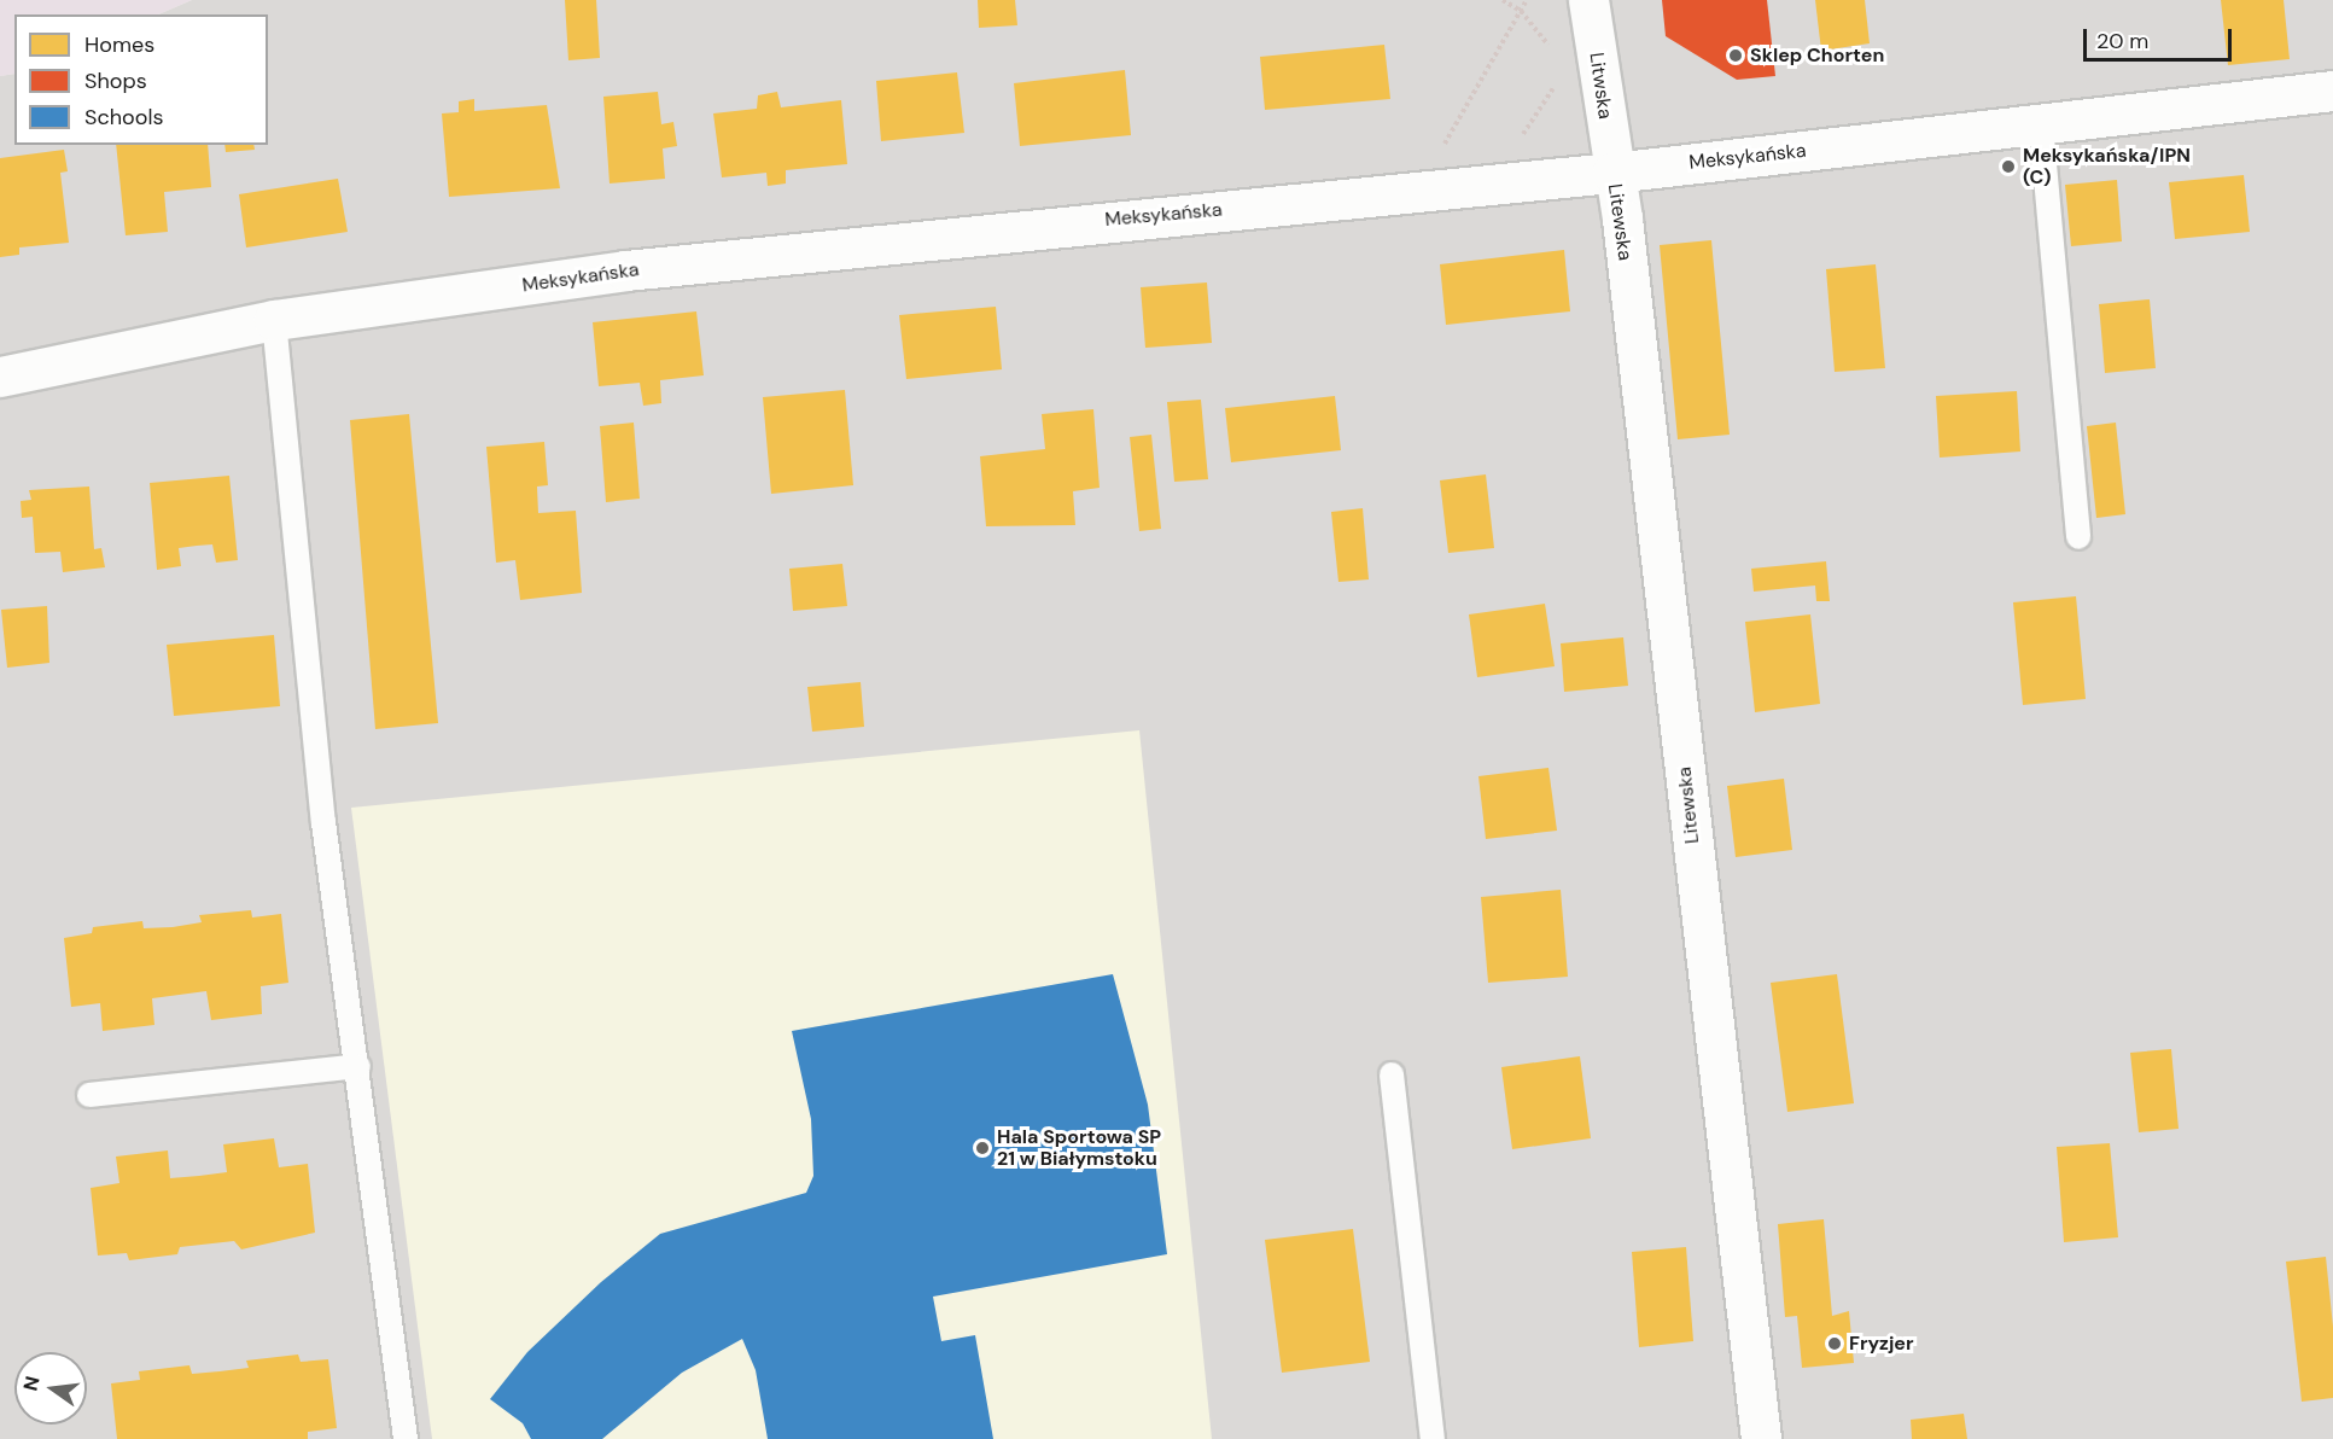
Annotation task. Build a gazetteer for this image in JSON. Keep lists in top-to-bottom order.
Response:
{
  "streets": {
    "street": ["Litwska", "Meksykańska", "Litewska"]
  },
  "crossings": [
    ["Litwska", "Meksykańska"],
    ["Litwska", "Litewska"],
    ["Meksykańska", "Litewska"]
  ],
  "places": [
    "Sklep Chorten",
    "Meksykańska/IPN (C)",
    "Hala Sportowa SP 21 w Białymstoku",
    "Fryzjer"
  ],
  "legend": ["Homes", "Shops", "Schools"],
  "scale_bar": "20 m",
  "north": "left"
}
